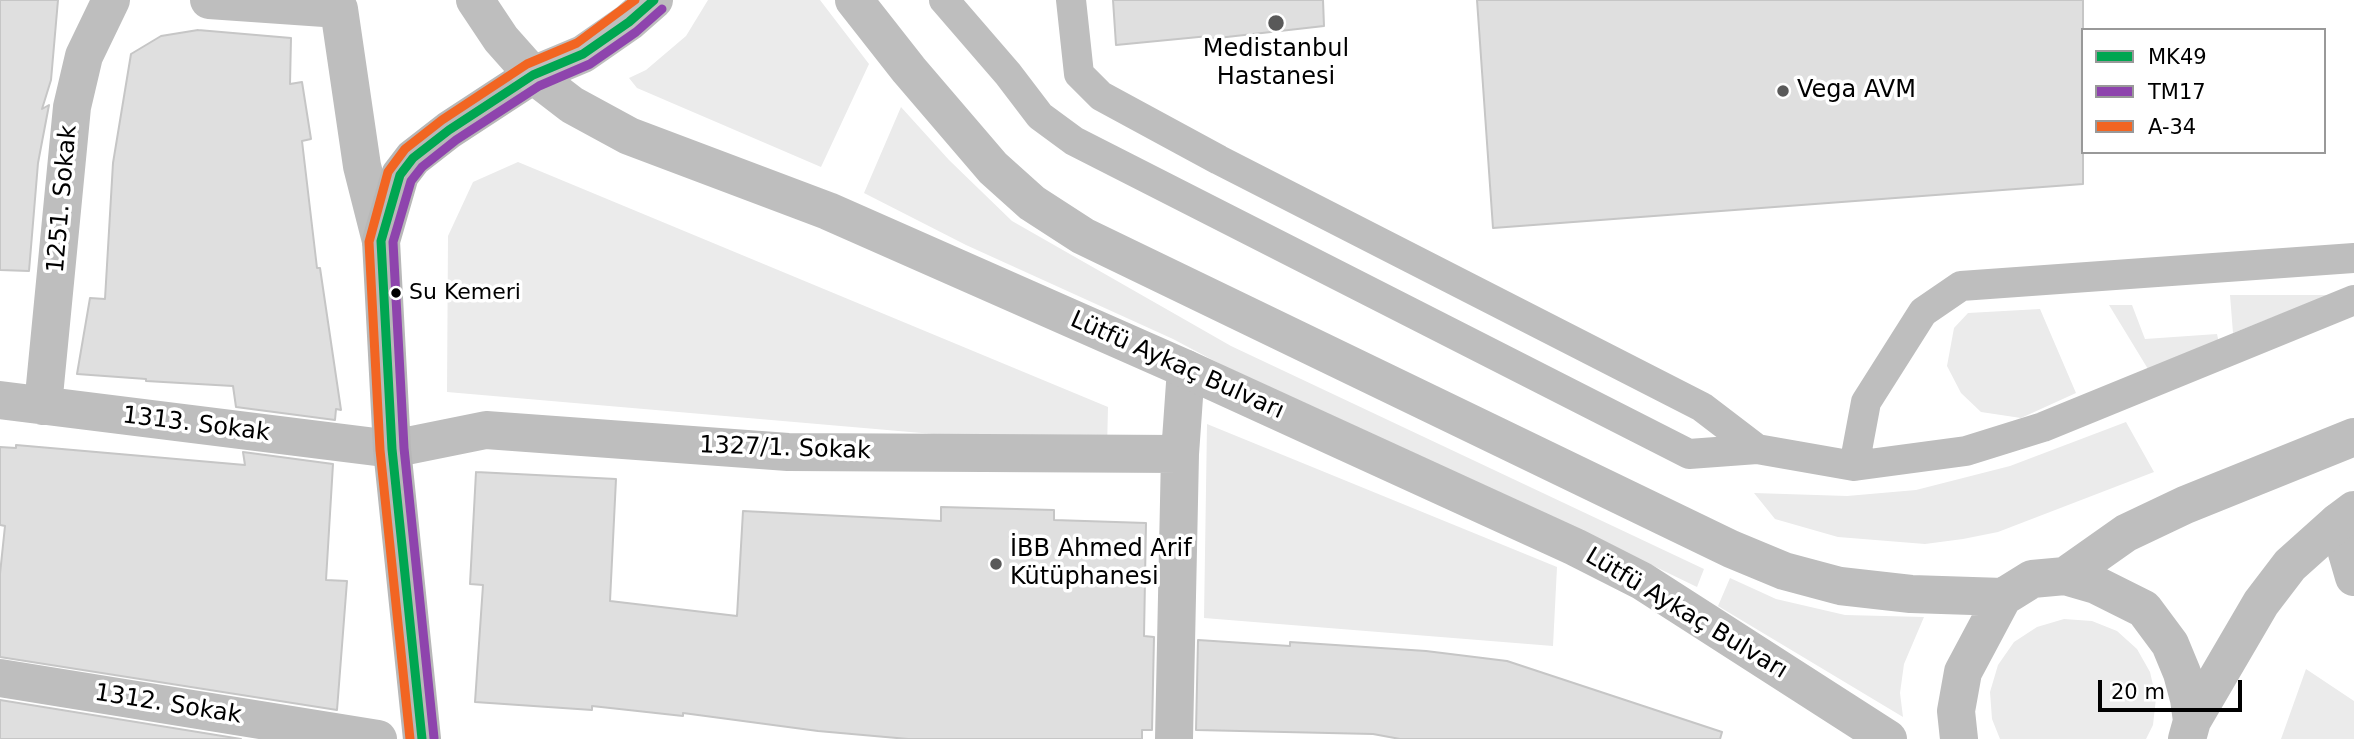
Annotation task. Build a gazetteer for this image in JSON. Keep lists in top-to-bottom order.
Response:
{
  "streets": {
    "main road": [
      "1251. Sokak",
      "Lütfü Aykaç Bulvarı",
      "1313. Sokak",
      "1327/1. Sokak",
      "1312. Sokak"
    ]
  },
  "crossings": [
    ["1251. Sokak", "1313. Sokak"],
    ["1313. Sokak", "1327/1. Sokak"]
  ],
  "places": [
    "Medistanbul Hastanesi",
    "Vega AVM",
    "Su Kemeri",
    "İBB Ahmed Arif Kütüphanesi"
  ],
  "lines": ["transit line MK49", "transit line A-34", "transit line TM17"],
  "legend": ["MK49", "TM17", "A-34"],
  "scale_bar": "20 m"
}
